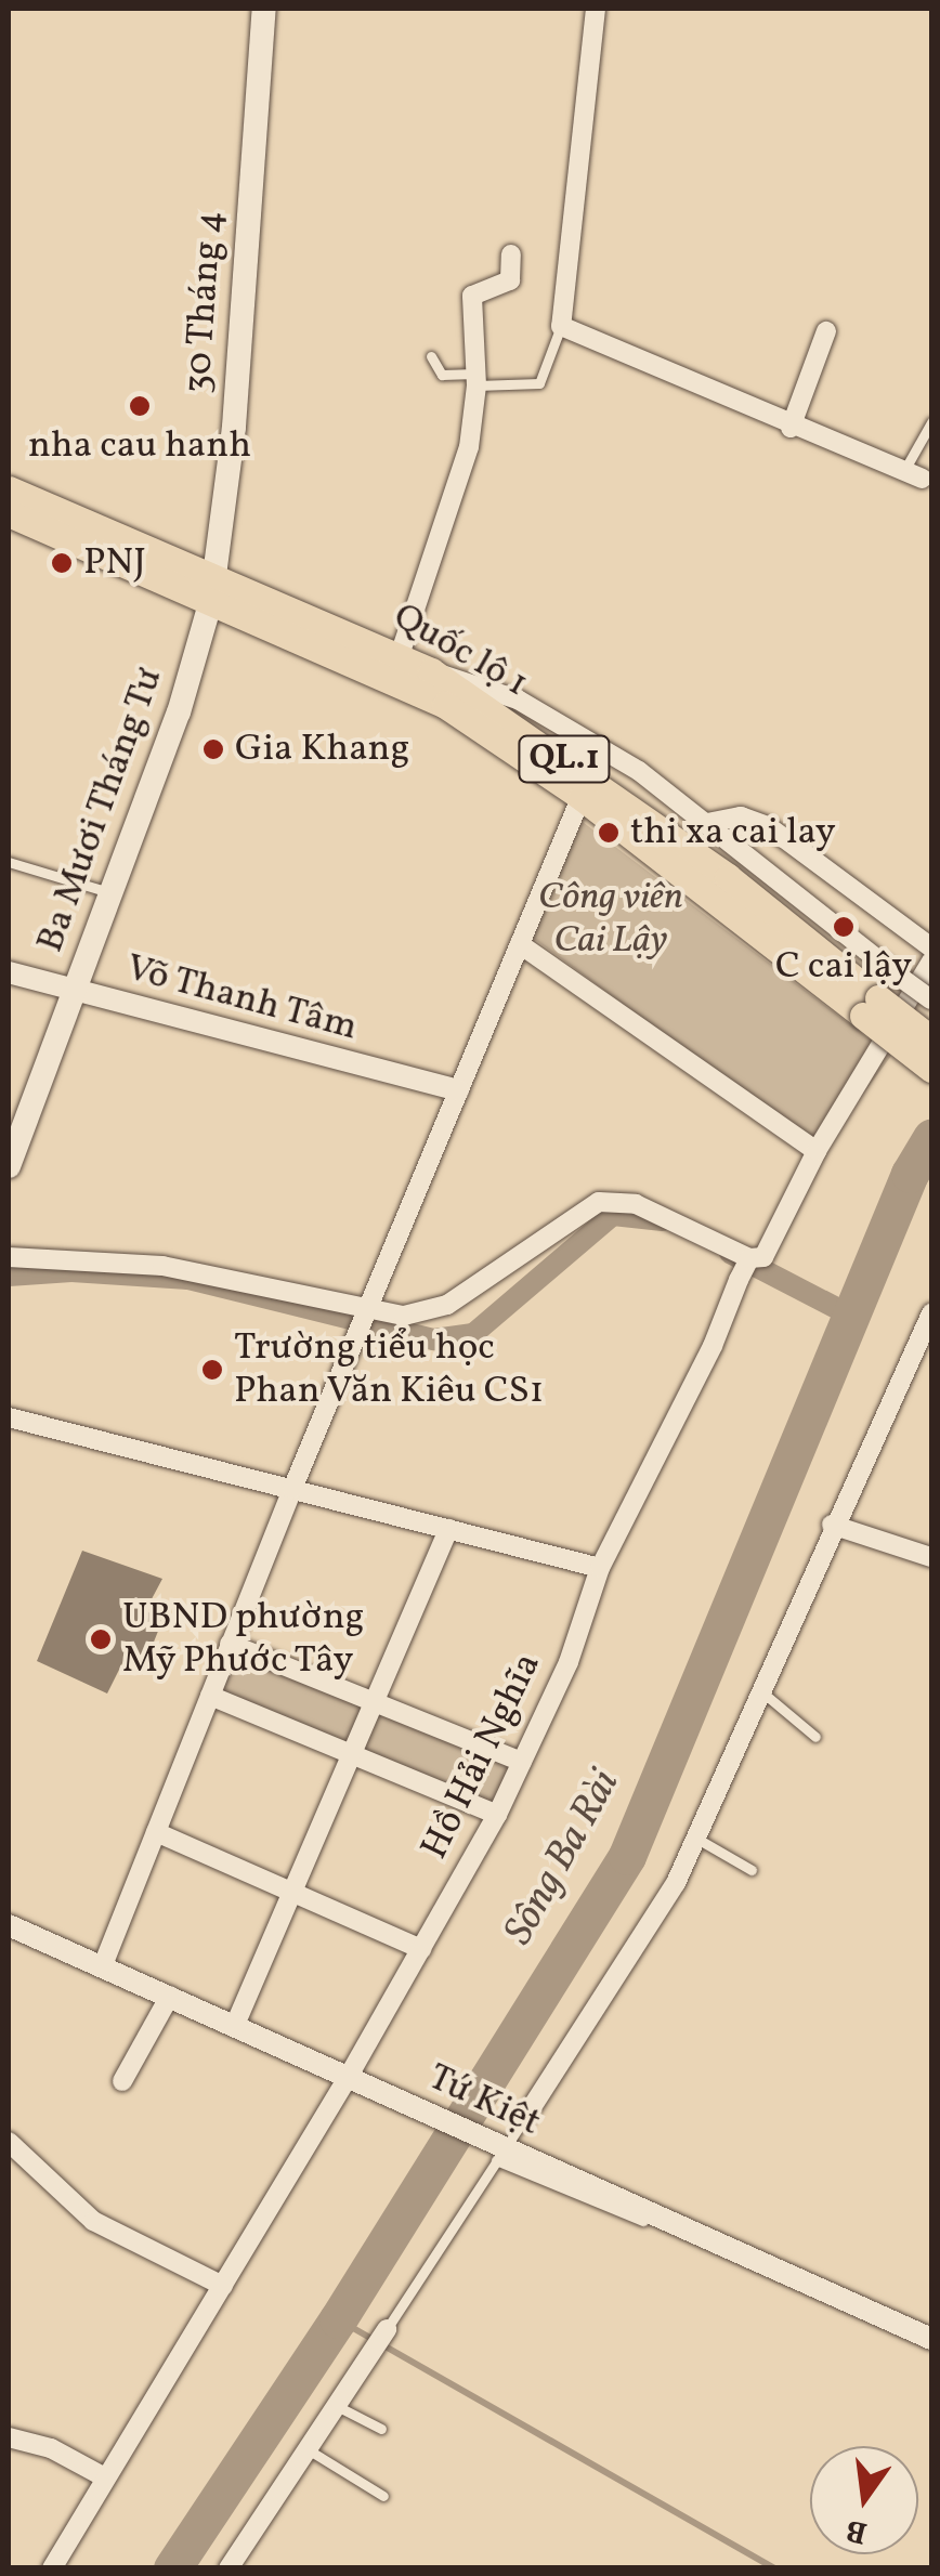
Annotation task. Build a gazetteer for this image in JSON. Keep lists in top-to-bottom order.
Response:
{
  "streets": {
    "main road": [
      "30 Tháng 4",
      "Quốc lộ 1",
      "QL.1",
      "Ba Mươi Tháng Tư"
    ],
    "street": ["Võ Thanh Tâm", "Hồ Hải Nghĩa", "Tứ Kiệt"]
  },
  "crossings": [
    ["30 Tháng 4", "Quốc lộ 1"],
    ["30 Tháng 4", "Ba Mươi Tháng Tư"],
    ["Quốc lộ 1", "QL.1"],
    ["Quốc lộ 1", "Ba Mươi Tháng Tư"],
    ["Ba Mươi Tháng Tư", "Võ Thanh Tâm"],
    ["Hồ Hải Nghĩa", "Tứ Kiệt"]
  ],
  "water": ["Sông Ba Rài"],
  "parks": ["Công viên Cai Lậy"],
  "places": [
    "nha cau hanh",
    "PNJ",
    "Gia Khang",
    "thi xa cai lay",
    "C cai lậy",
    "Trường tiểu học Phan Văn Kiêu CS1",
    "UBND phường Mỹ Phước Tây"
  ],
  "north": "bottom"
}
